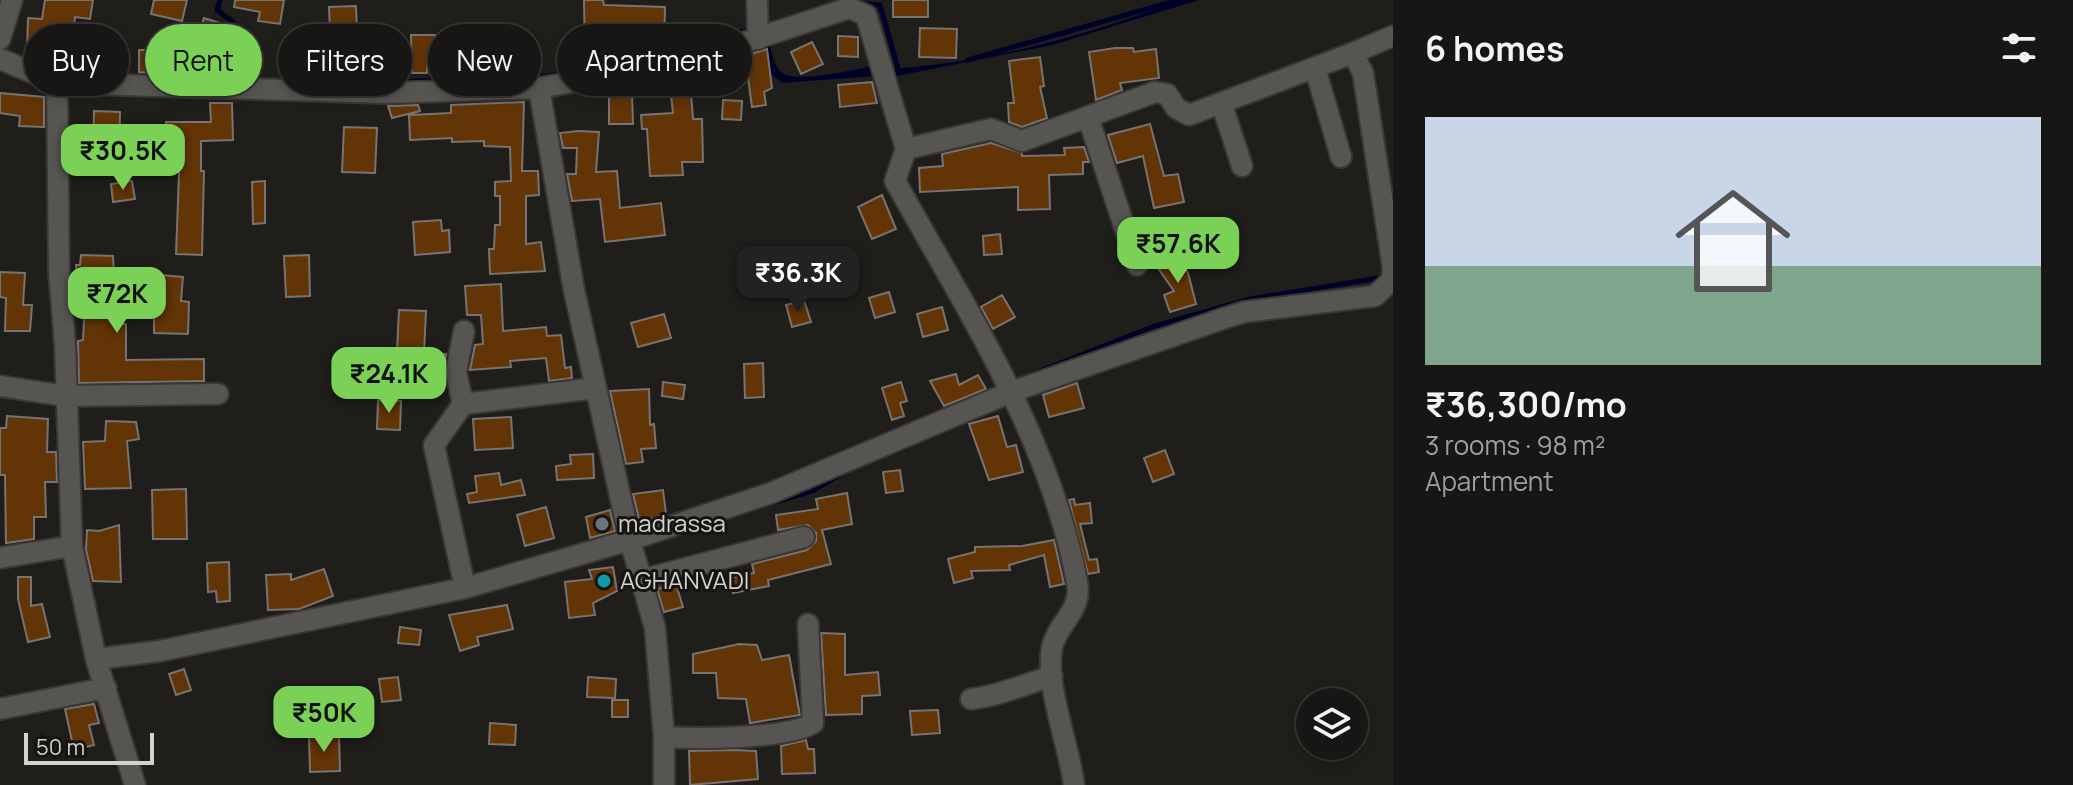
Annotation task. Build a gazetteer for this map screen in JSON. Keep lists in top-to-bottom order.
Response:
{
  "places": ["madrassa", "AGHANVADI"],
  "scale_bar": "50 m",
  "page": {
    "heading": "6 homes",
    "chip": [
      "Buy",
      "Rent",
      "Filters",
      "New",
      "Apartment"
    ],
    "list": [
      {
        "name": "₹36,300/mo",
        "note": "3 rooms · 98 m² · Apartment"
      }
    ],
    "price": [
      "₹30.5K",
      "₹57.6K",
      "₹36.3K",
      "₹72K",
      "₹24.1K",
      "₹50K"
    ],
    "scale": "50 m"
  }
}
